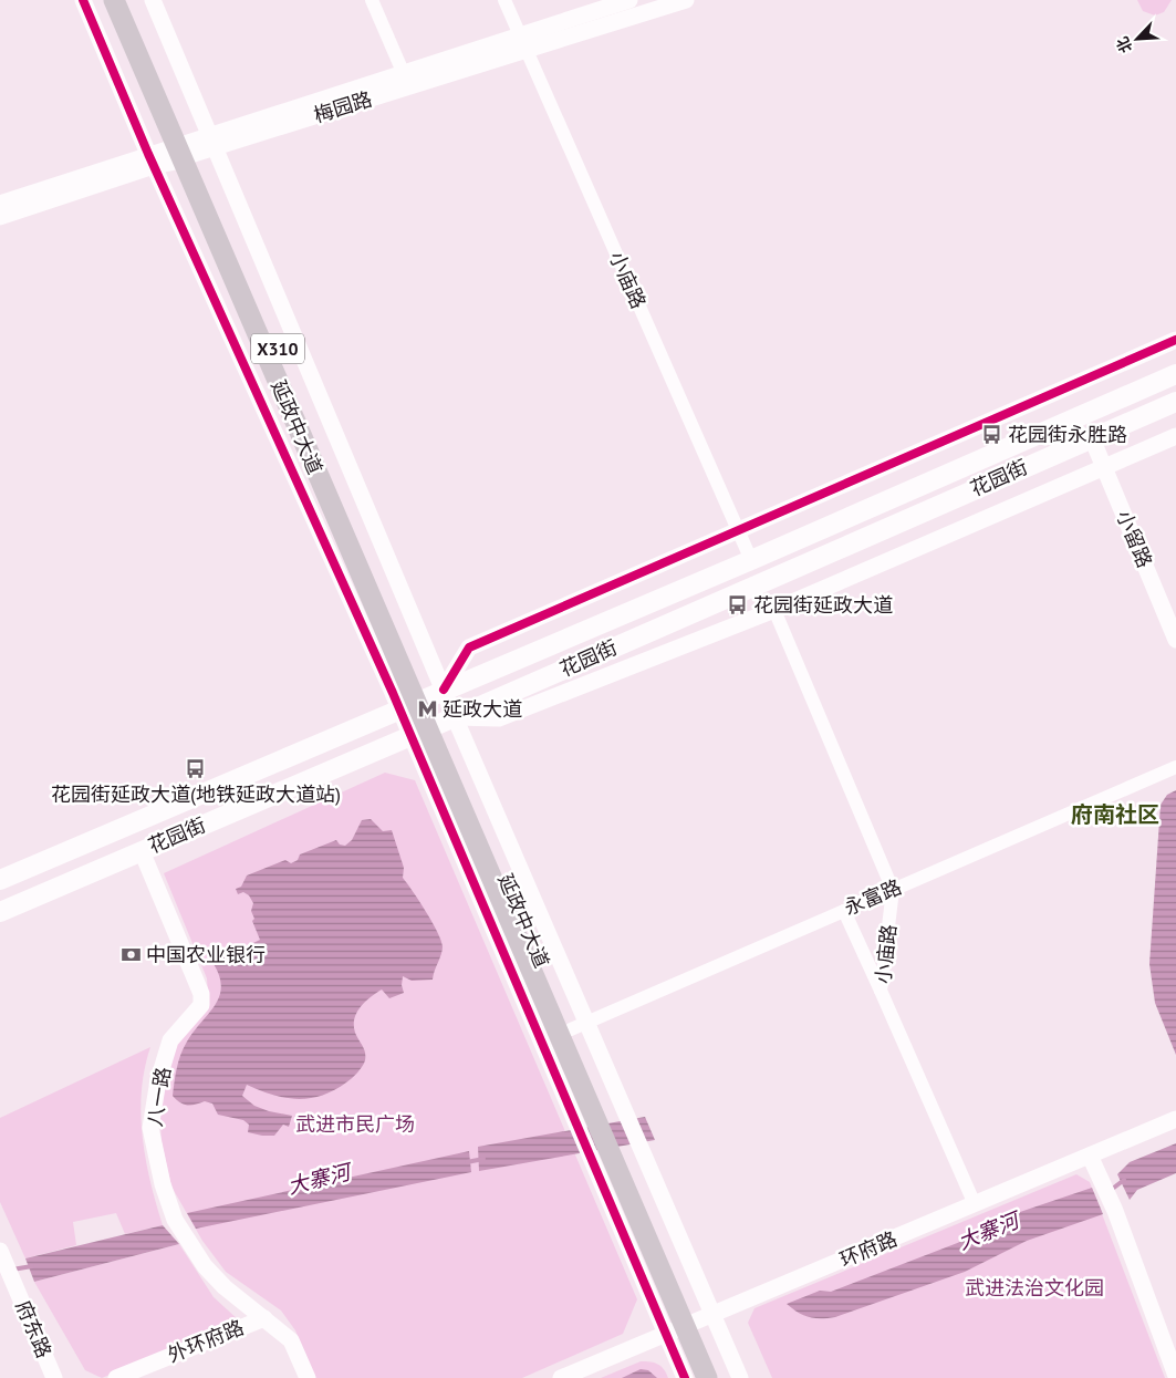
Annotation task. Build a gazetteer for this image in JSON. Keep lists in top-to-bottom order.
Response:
{
  "streets": {
    "main road": ["X310", "延政中大道", "花园街"],
    "street": [
      "梅园路",
      "小庙路",
      "小留路",
      "永富路",
      "八一路",
      "环府路",
      "府东路",
      "外环府路"
    ]
  },
  "crossings": [
    ["梅园路", "小庙路"],
    ["梅园路", "延政中大道"],
    ["小庙路", "花园街"],
    ["小庙路", "永富路"],
    ["小庙路", "环府路"],
    ["X310", "延政中大道"],
    ["X310", "花园街"],
    ["X310", "环府路"],
    ["延政中大道", "花园街"],
    ["延政中大道", "永富路"],
    ["花园街", "小留路"],
    ["花园街", "八一路"],
    ["八一路", "外环府路"]
  ],
  "districts": ["府南社区"],
  "water": ["大寨河"],
  "parks": ["武进市民广场", "武进法治文化园"],
  "places": {
    "bus stop": ["花园街永胜路", "花园街延政大道", "花园街延政大道(地铁延政大道站)"],
    "metro station": ["延政大道"],
    "bank": ["中国农业银行"]
  },
  "north": "bottom left"
}
